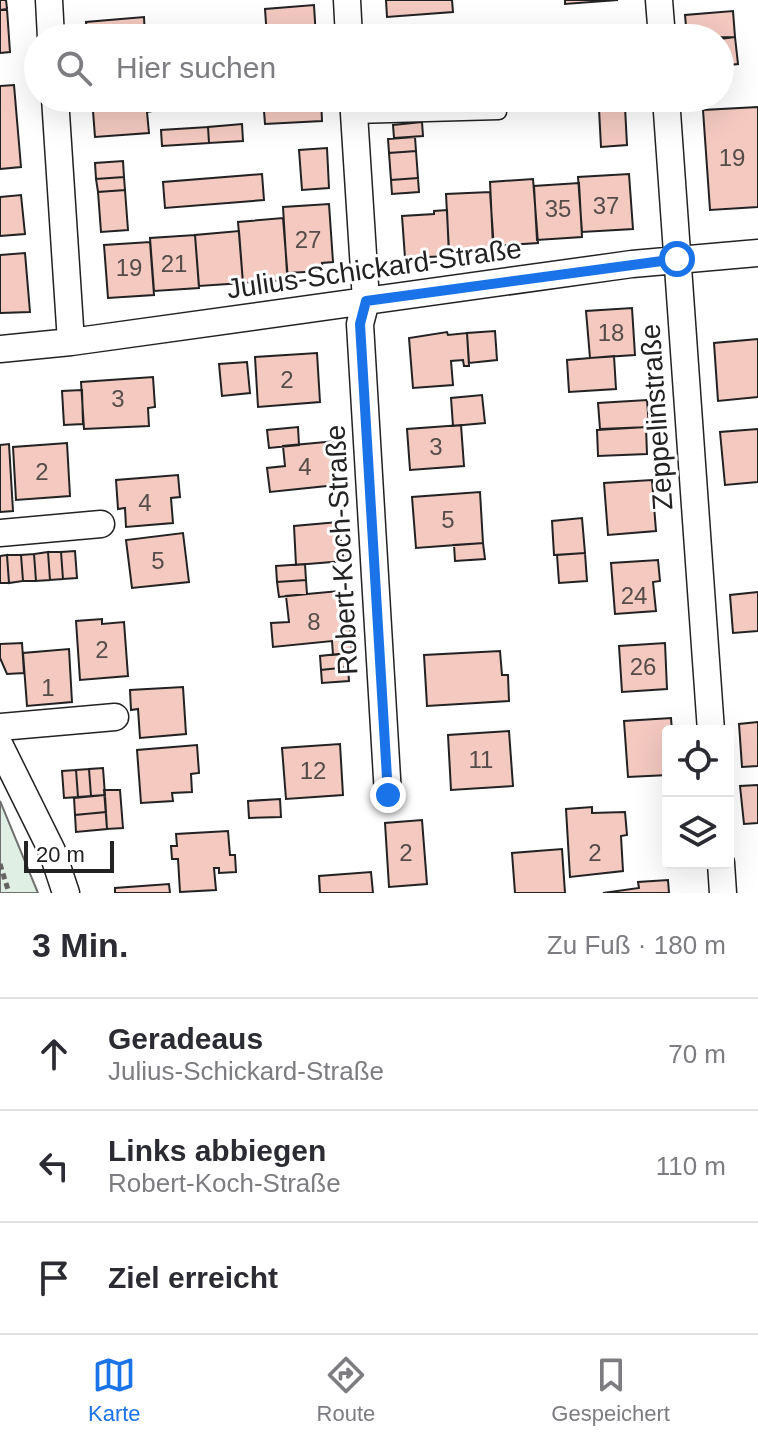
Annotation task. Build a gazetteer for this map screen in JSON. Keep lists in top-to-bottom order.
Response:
{
  "streets": {
    "street": ["Julius-Schickard-Straße", "Zeppelinstraße", "Robert-Koch-Straße"]
  },
  "crossings": [
    ["Julius-Schickard-Straße", "Zeppelinstraße"],
    ["Julius-Schickard-Straße", "Robert-Koch-Straße"]
  ],
  "house_numbers": [
    "19",
    "37",
    "35",
    "27",
    "21",
    "19",
    "18",
    "2",
    "3",
    "3",
    "4",
    "2",
    "4",
    "5",
    "5",
    "24",
    "8",
    "2",
    "26",
    "1",
    "11",
    "12",
    "2",
    "2"
  ],
  "scale_bar": "20 m",
  "page": {
    "search": "Hier suchen",
    "scale": "20 m",
    "heading": ["3 Min.", "Zu Fuß · 180 m"],
    "list": [
      ["Geradeaus", "Julius-Schickard-Straße", "70 m"],
      ["Links abbiegen", "Robert-Koch-Straße", "110 m"],
      "Ziel erreicht"
    ],
    "nav": ["Karte", "Route", "Gespeichert"]
  }
}
